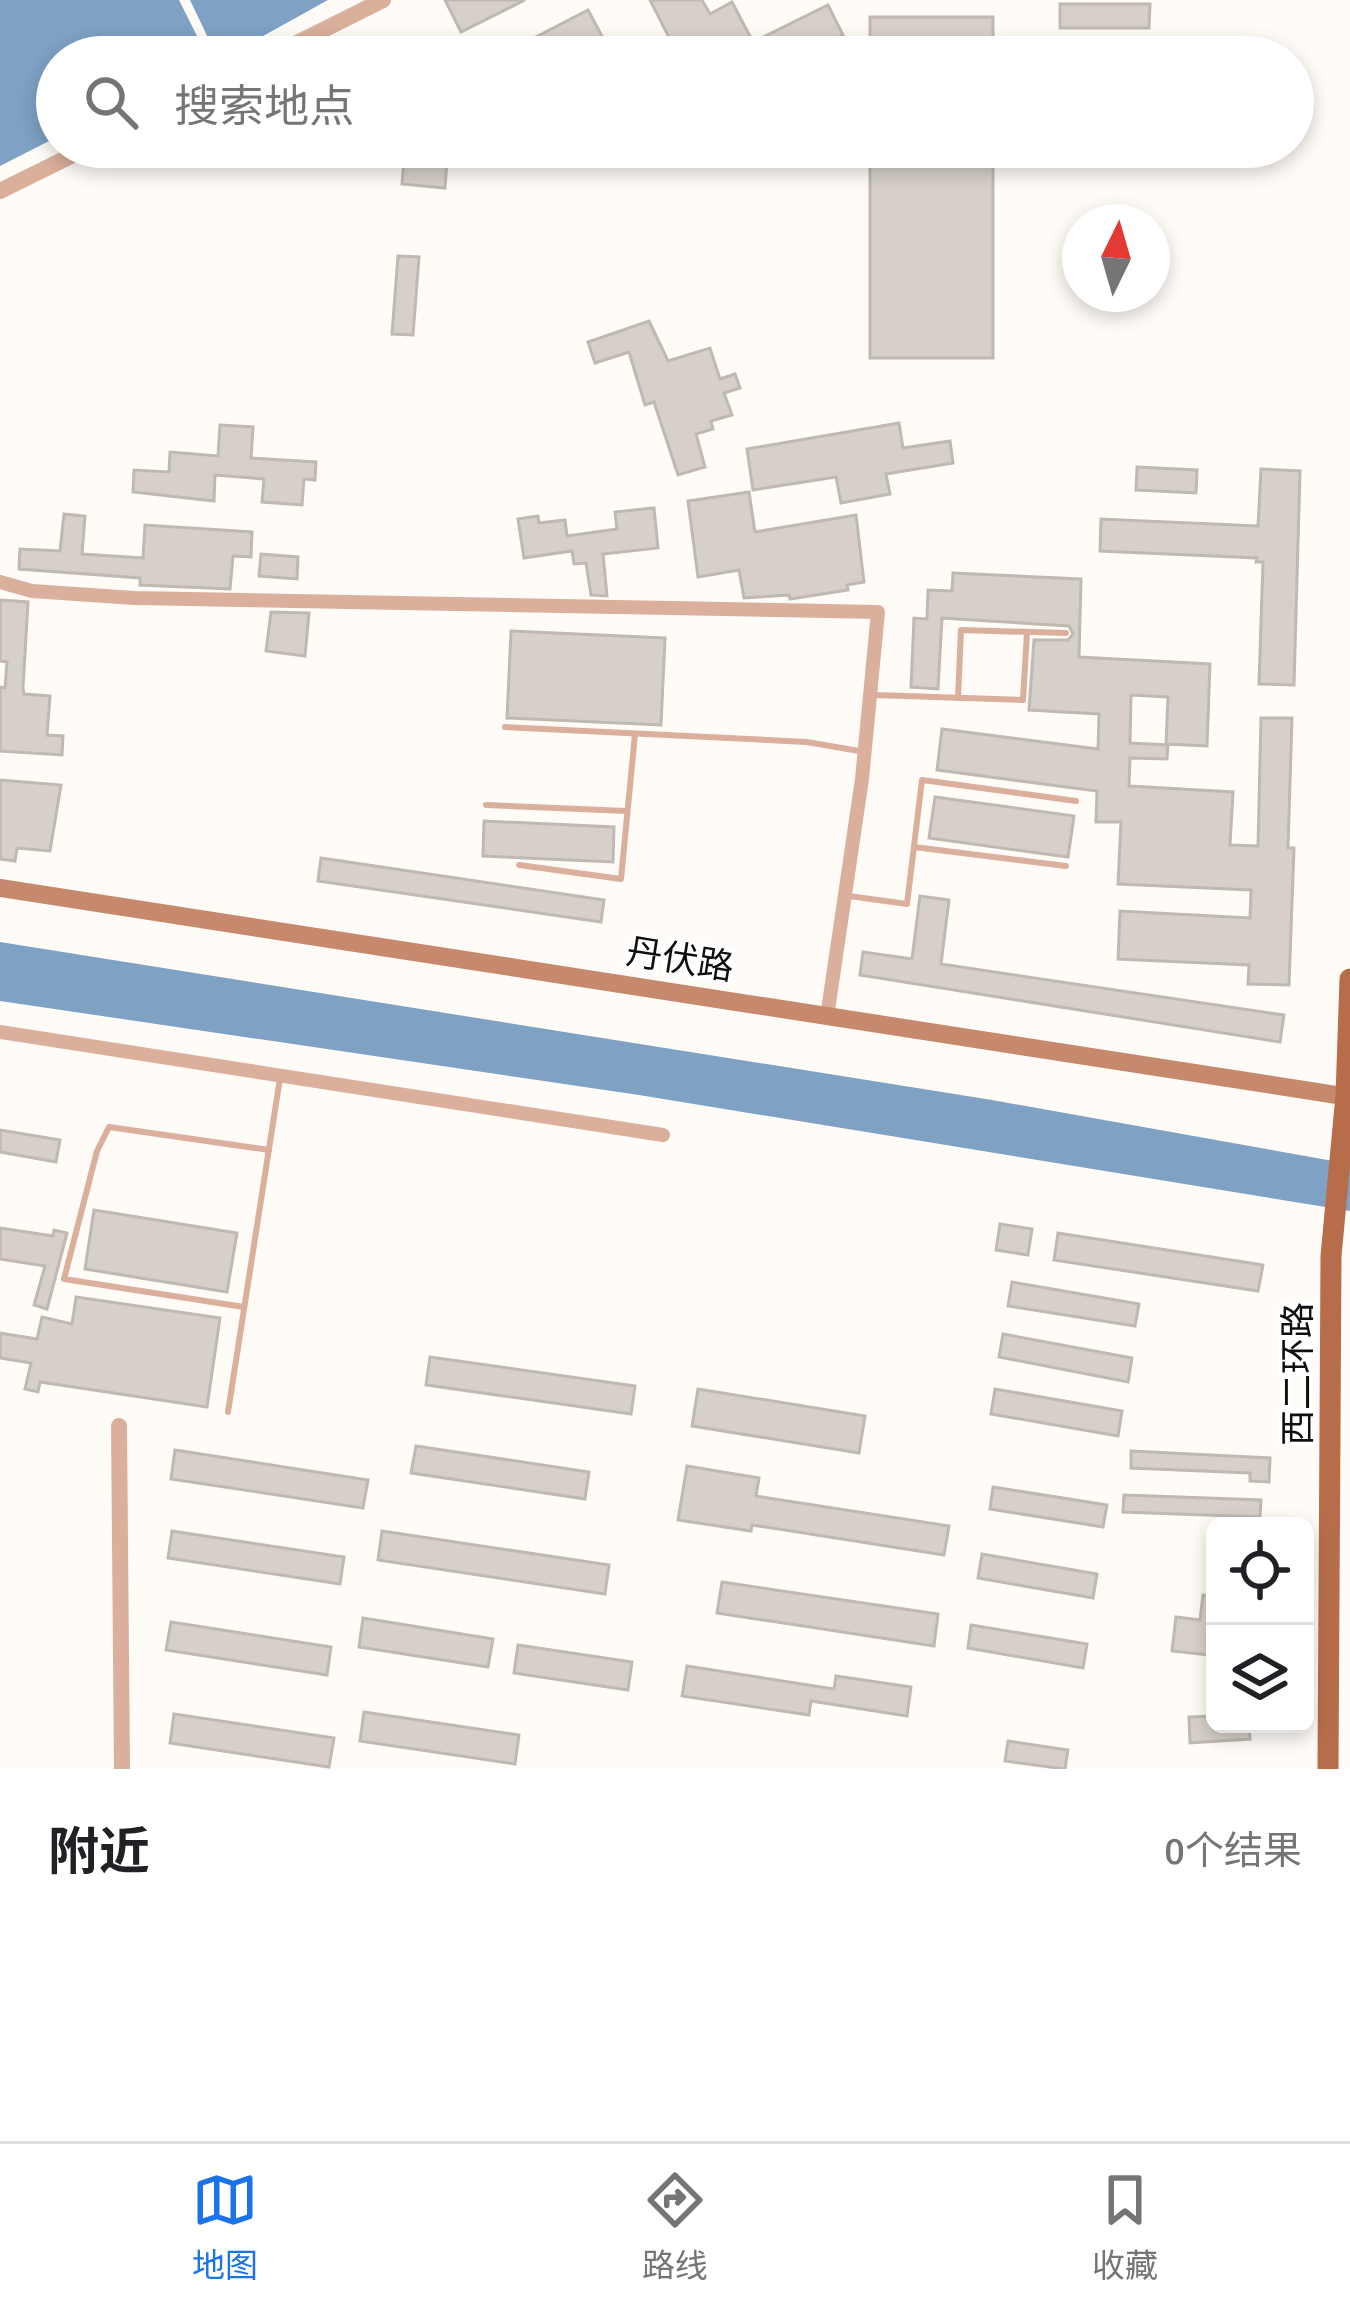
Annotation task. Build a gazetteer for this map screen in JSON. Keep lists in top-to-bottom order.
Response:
{
  "streets": {
    "main road": ["丹伏路", "西二环路"]
  },
  "crossings": [
    ["丹伏路", "西二环路"]
  ],
  "north": "top",
  "page": {
    "search": "搜索地点",
    "heading": ["附近", "0个结果"],
    "nav": ["地图", "路线", "收藏"]
  }
}
